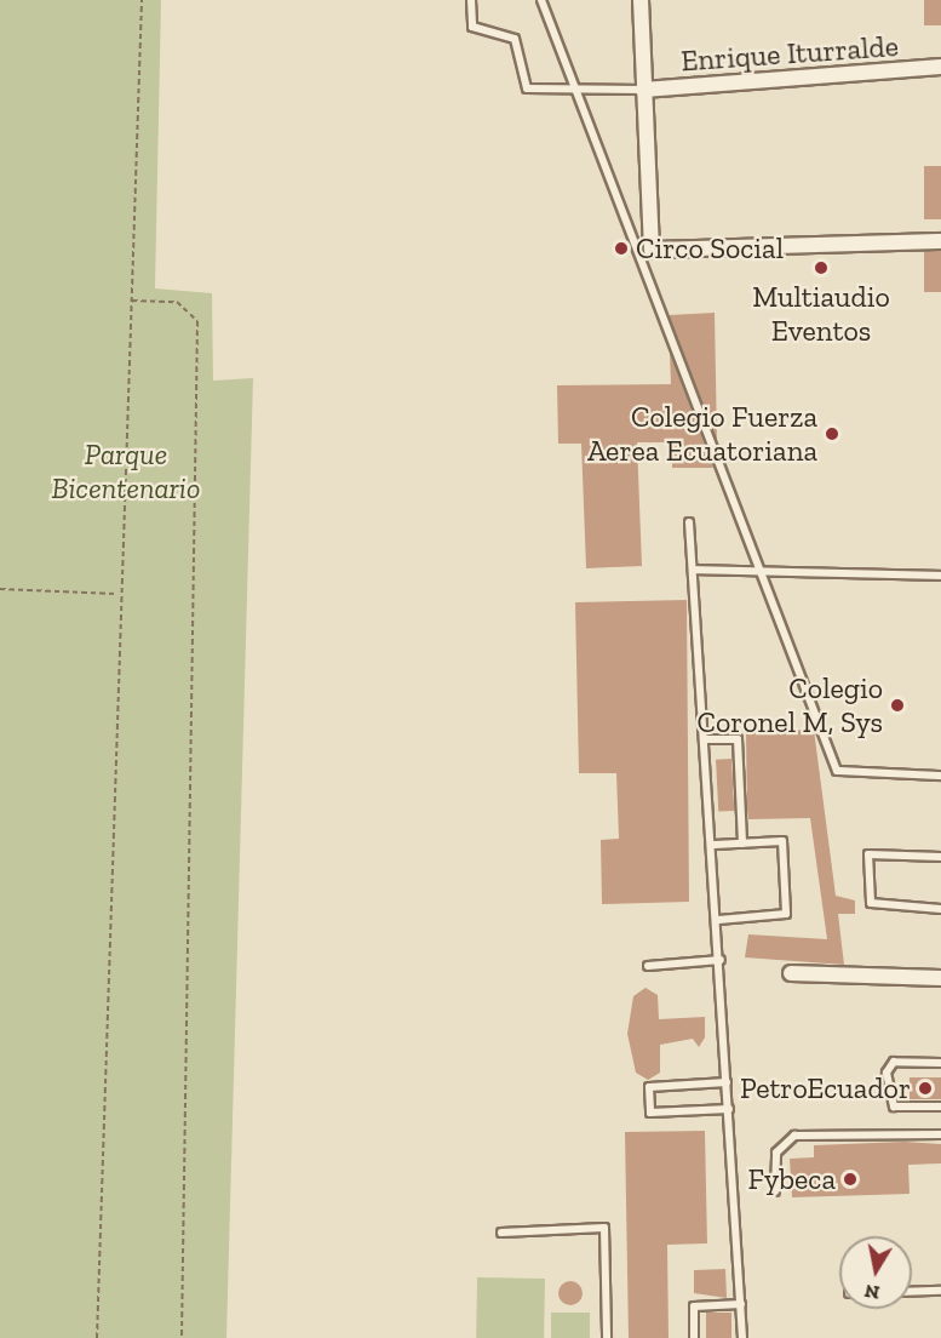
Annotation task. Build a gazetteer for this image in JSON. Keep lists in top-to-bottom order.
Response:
{
  "streets": {
    "street": ["Enrique Iturralde"]
  },
  "parks": ["Parque Bicentenario"],
  "places": [
    "Circo Social",
    "Multiaudio Eventos",
    "Colegio Fuerza Aerea Ecuatoriana",
    "Colegio Coronel M, Sys",
    "PetroEcuador",
    "Fybeca"
  ],
  "north": "bottom"
}
